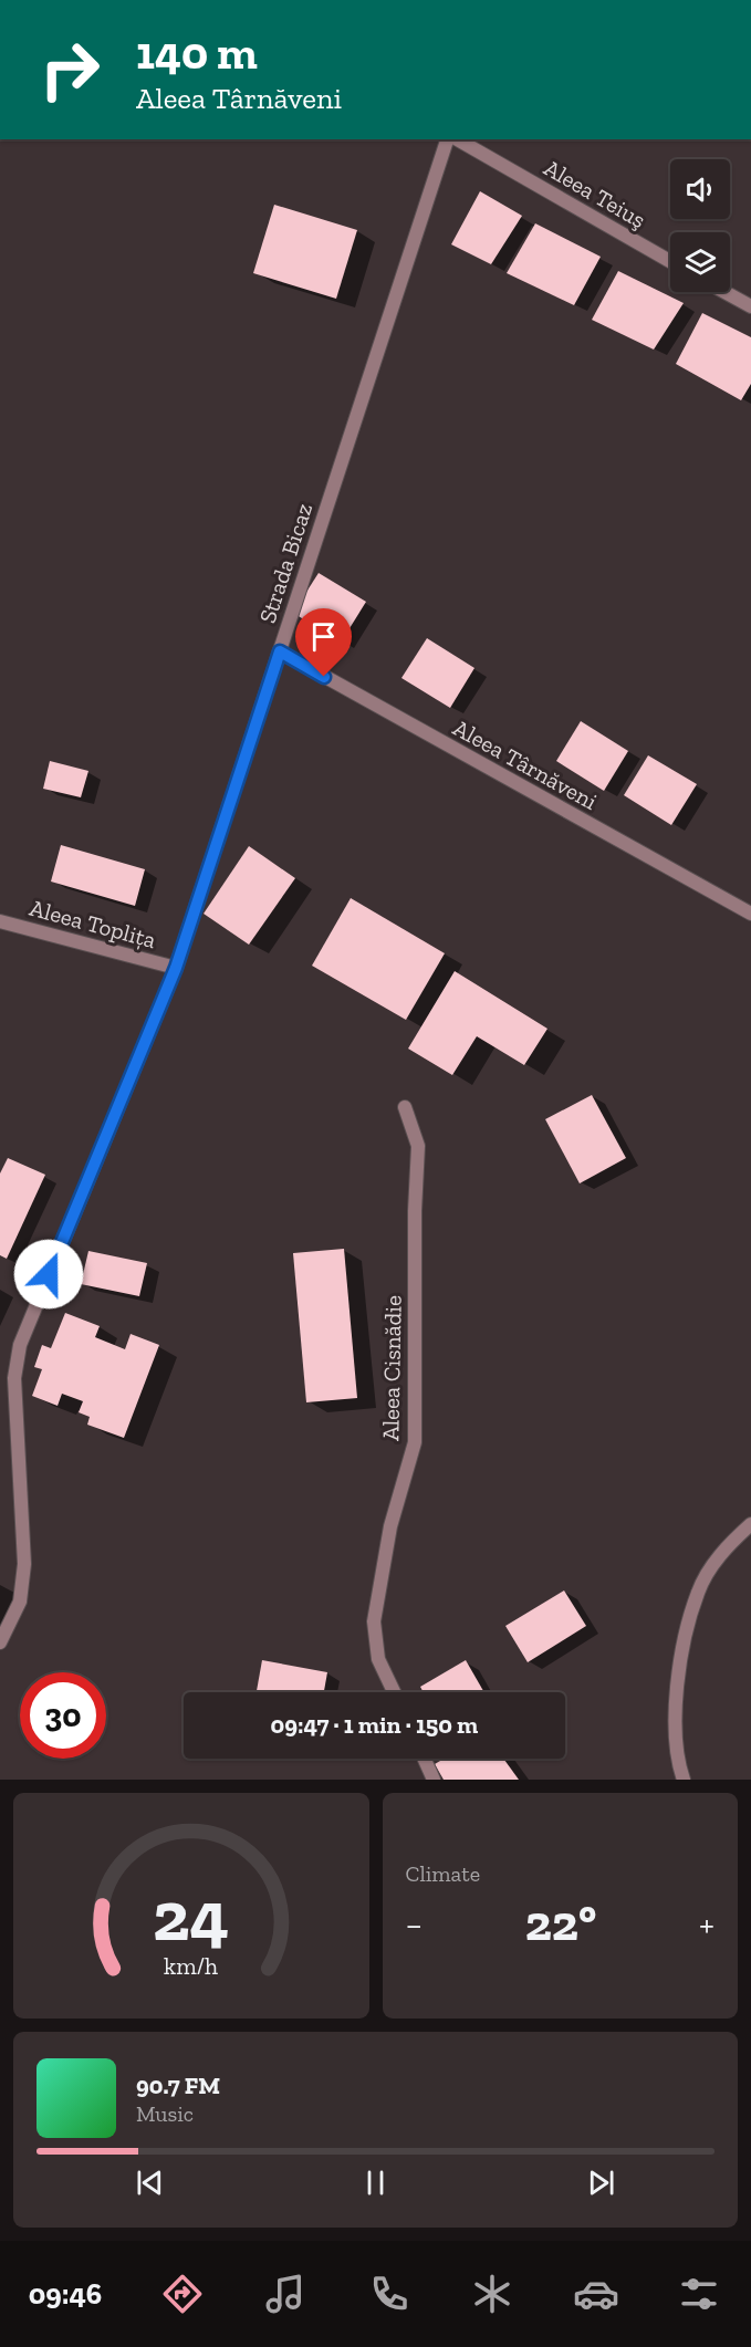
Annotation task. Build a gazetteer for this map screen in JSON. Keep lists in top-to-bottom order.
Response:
{
  "streets": {
    "street": [
      "Aleea Teiuş",
      "Strada Bicaz",
      "Aleea Târnăveni",
      "Aleea Toplița",
      "Aleea Cisnădie"
    ]
  },
  "crossings": [
    ["Strada Bicaz", "Aleea Târnăveni"],
    ["Strada Bicaz", "Aleea Toplița"]
  ],
  "page": {
    "turn": ["140 m", "Aleea Târnăveni"],
    "limit": "30",
    "trip": "09:47 · 1 min · 150 m",
    "tile": "Climate",
    "heat": ["−", "22°", "+"],
    "song": ["90.7 FM", "Music"],
    "tabs": "09:46",
    "gauge": ["24", "km/h"]
  }
}
